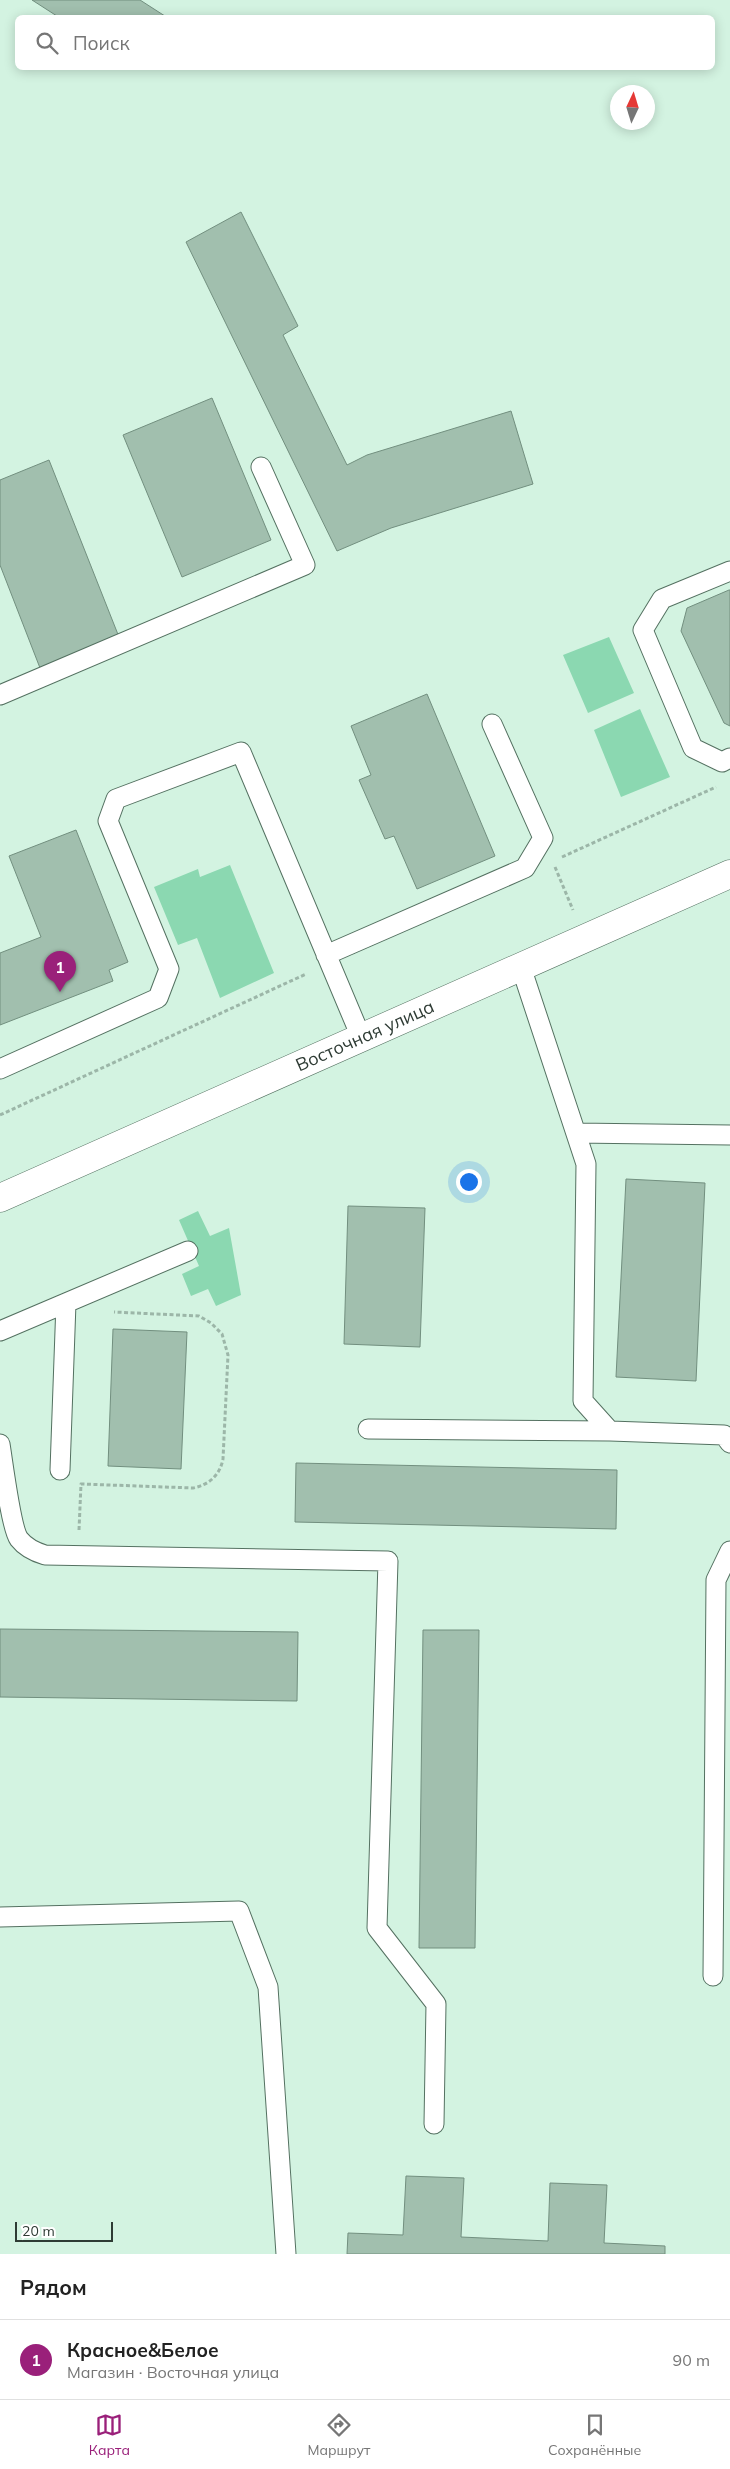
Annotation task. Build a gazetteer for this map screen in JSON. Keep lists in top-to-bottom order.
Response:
{
  "streets": {
    "street": ["Восточная улица"]
  },
  "scale_bar": "20 m",
  "north": "top",
  "page": {
    "search": "Поиск",
    "pins": "1",
    "scale": "20 m",
    "heading": "Рядом",
    "list": [
      {
        "mark": "1",
        "name": "Красное&Белое",
        "note": "Магазин · Восточная улица",
        "value": "90 m"
      }
    ],
    "nav": ["Карта", "Маршрут", "Сохранённые"]
  }
}
